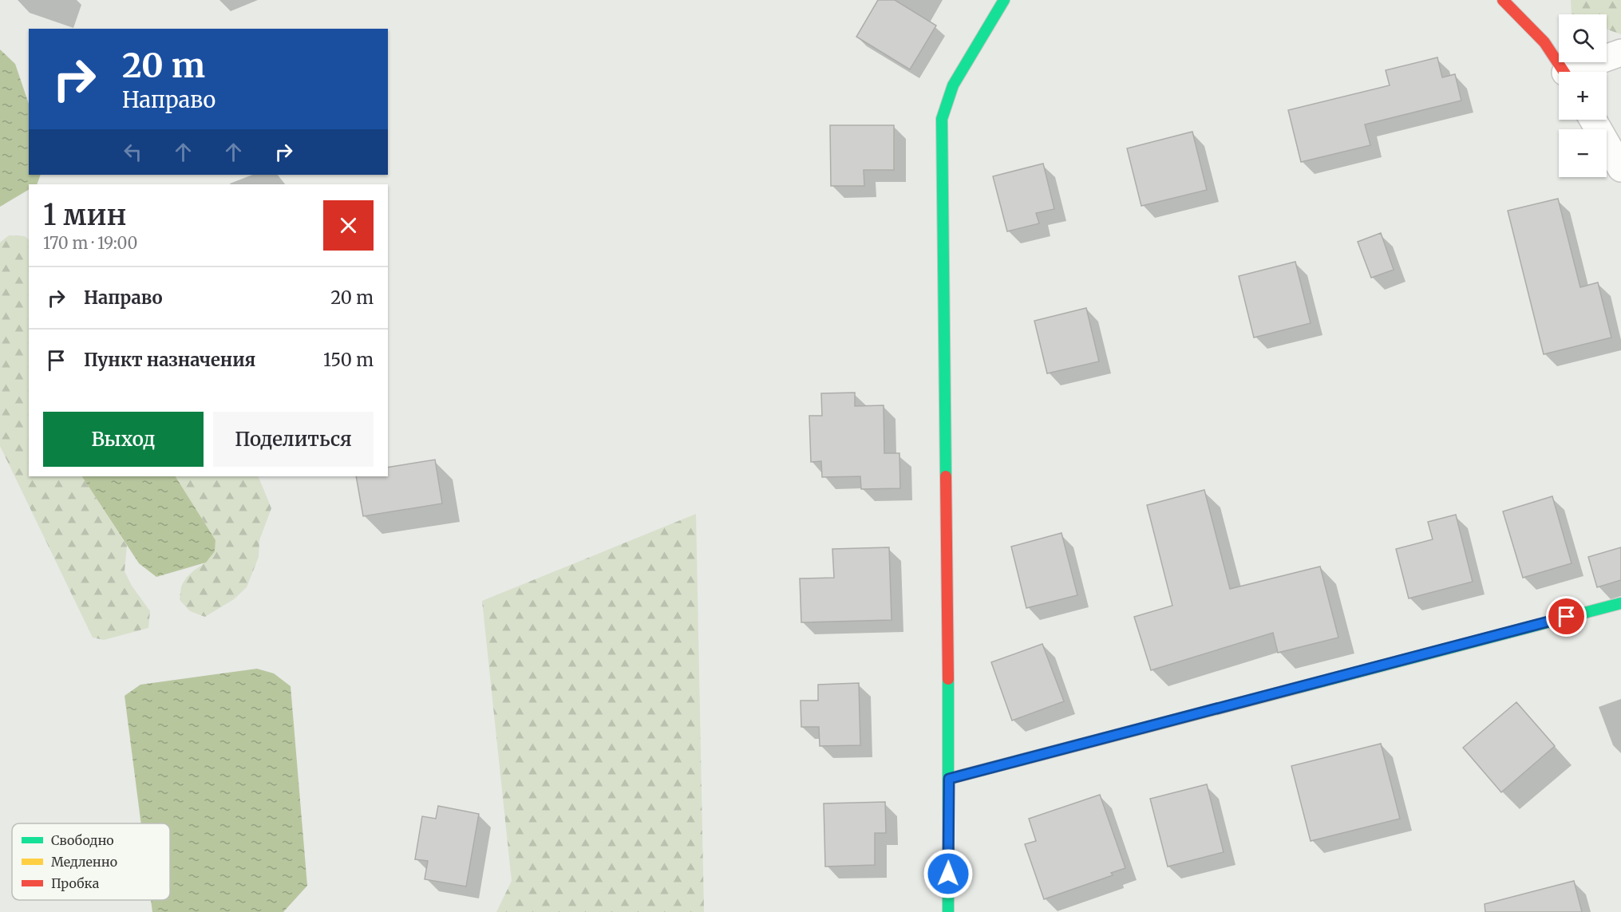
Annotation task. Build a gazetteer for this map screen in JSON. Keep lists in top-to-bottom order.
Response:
{
  "legend": ["Свободно", "Медленно", "Пробка"],
  "page": {
    "map_buttons": ["+", "−"],
    "turn": ["20 m", "Направо"],
    "heading": ["1 мин", "170 m · 19:00"],
    "list": [
      {
        "name": "Направо",
        "value": "20 m"
      },
      {
        "name": "Пункт назначения",
        "value": "150 m"
      }
    ],
    "buttons": ["Выход", "Поделиться"]
  }
}
